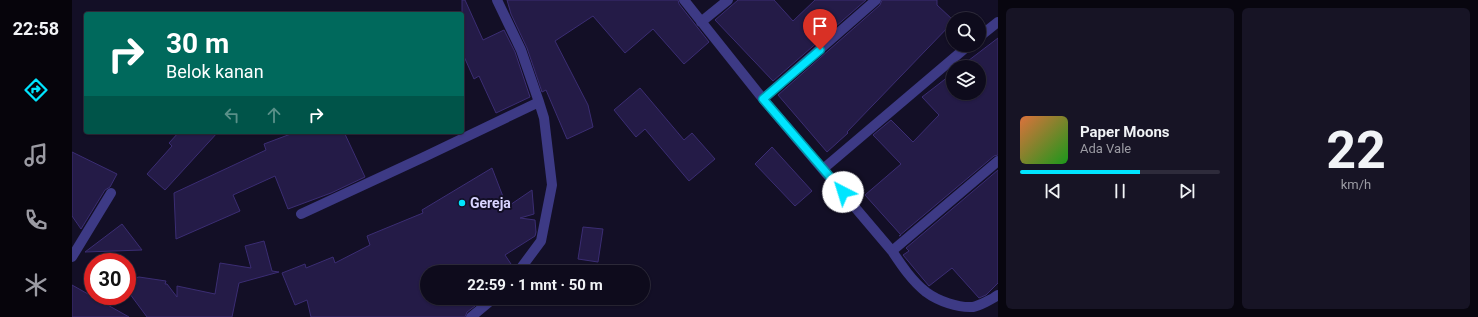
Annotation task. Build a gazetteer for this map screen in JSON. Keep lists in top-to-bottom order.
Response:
{
  "places": ["Gereja"],
  "page": {
    "tabs": "22:58",
    "tile": ["22", "km/h"],
    "turn": ["30 m", "Belok kanan"],
    "song": ["Paper Moons", "Ada Vale"],
    "limit": "30",
    "trip": "22:59 · 1 mnt · 50 m"
  }
}
